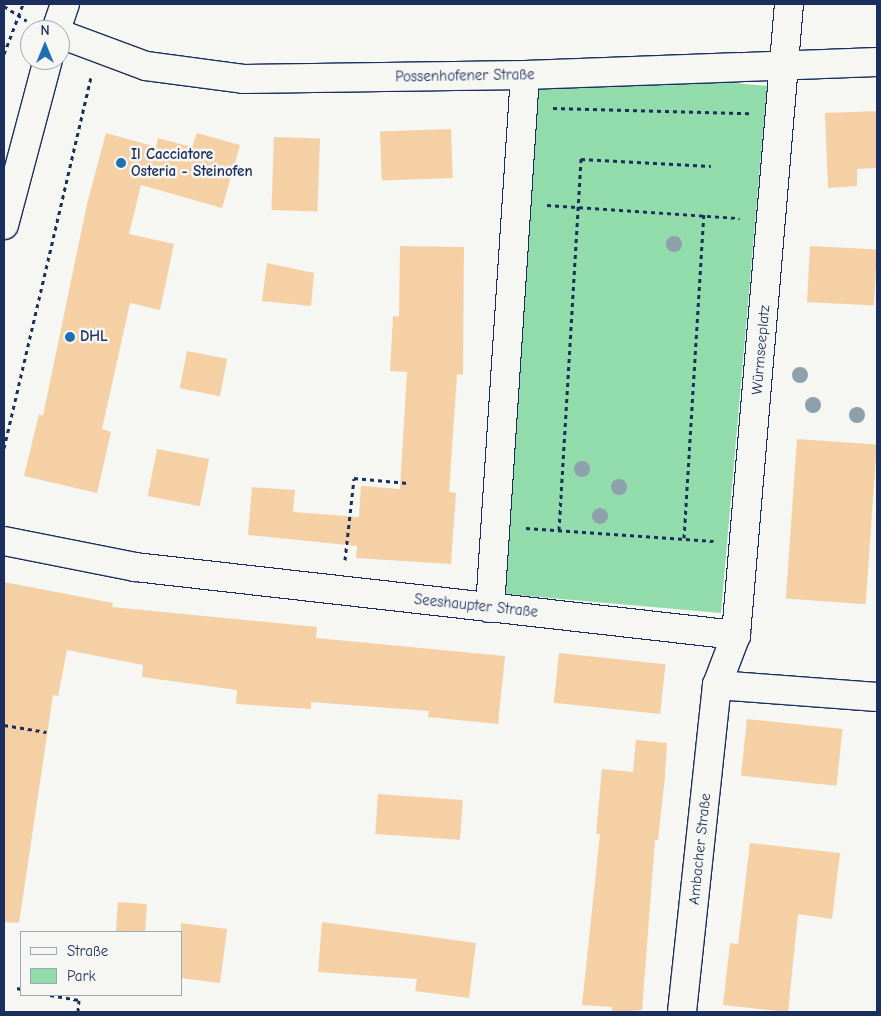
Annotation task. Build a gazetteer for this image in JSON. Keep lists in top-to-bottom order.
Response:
{
  "streets": {
    "street": [
      "Possenhofener Straße",
      "Würmseeplatz",
      "Seeshaupter Straße",
      "Ambacher Straße"
    ]
  },
  "crossings": [
    ["Possenhofener Straße", "Würmseeplatz"],
    ["Würmseeplatz", "Seeshaupter Straße"]
  ],
  "places": ["Il Cacciatore Osteria - Steinofen", "DHL"],
  "legend": ["Straße", "Park"],
  "north": "top"
}
